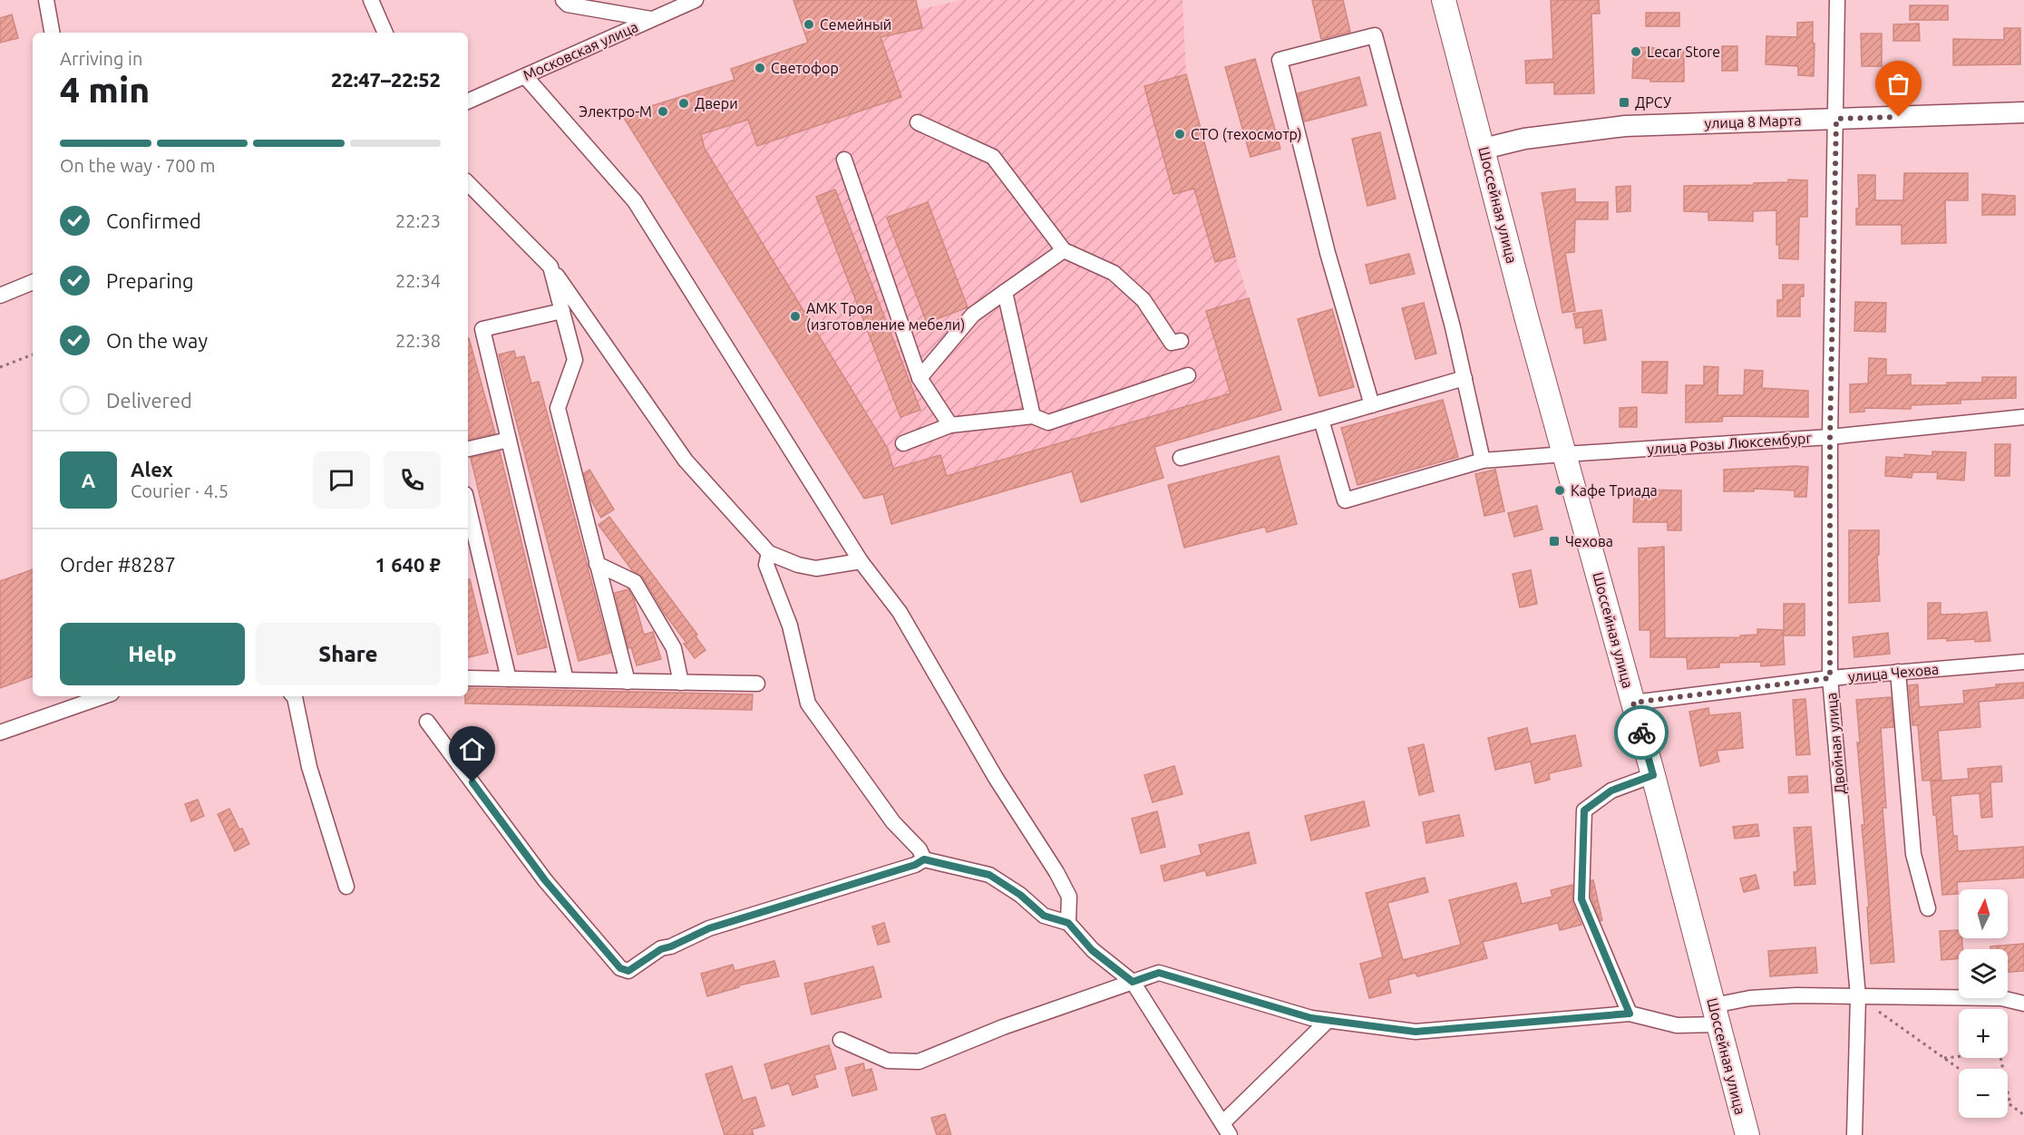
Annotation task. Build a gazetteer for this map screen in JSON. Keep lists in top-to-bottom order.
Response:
{
  "streets": {
    "highway": ["Шоссейная улица"],
    "main road": ["улица 8 Марта"],
    "street": [
      "Московская улица",
      "улица Розы Люксембург",
      "улица Чехова",
      "Двойная улица"
    ]
  },
  "crossings": [
    ["улица 8 Марта", "Шоссейная улица"],
    ["улица 8 Марта", "Двойная улица"],
    ["Шоссейная улица", "улица Розы Люксембург"],
    ["Шоссейная улица", "улица Чехова"],
    ["улица Розы Люксембург", "Двойная улица"],
    ["улица Чехова", "Двойная улица"]
  ],
  "places": {
    "other": [
      "Семейный",
      "Lecar Store",
      "Светофор",
      "Двери",
      "Электро-М",
      "СТО (техосмотр)",
      "АМК Троя (изготовление мебели)",
      "Кафе Триада"
    ],
    "transit": ["ДРСУ", "Чехова"]
  },
  "north": "top",
  "page": {
    "heading": ["4 min", "Arriving in", "22:47–22:52"],
    "panel": [
      "Alex",
      "Courier · 4.5",
      "Order #8287",
      "1 640 ₽"
    ],
    "bar": "On the way · 700 m",
    "list": [
      ["Confirmed", "22:23"],
      ["Preparing", "22:34"],
      ["On the way", "22:38"],
      "Delivered"
    ],
    "round": "A",
    "buttons": ["Help", "Share"],
    "map_buttons": ["+", "−"]
  }
}
